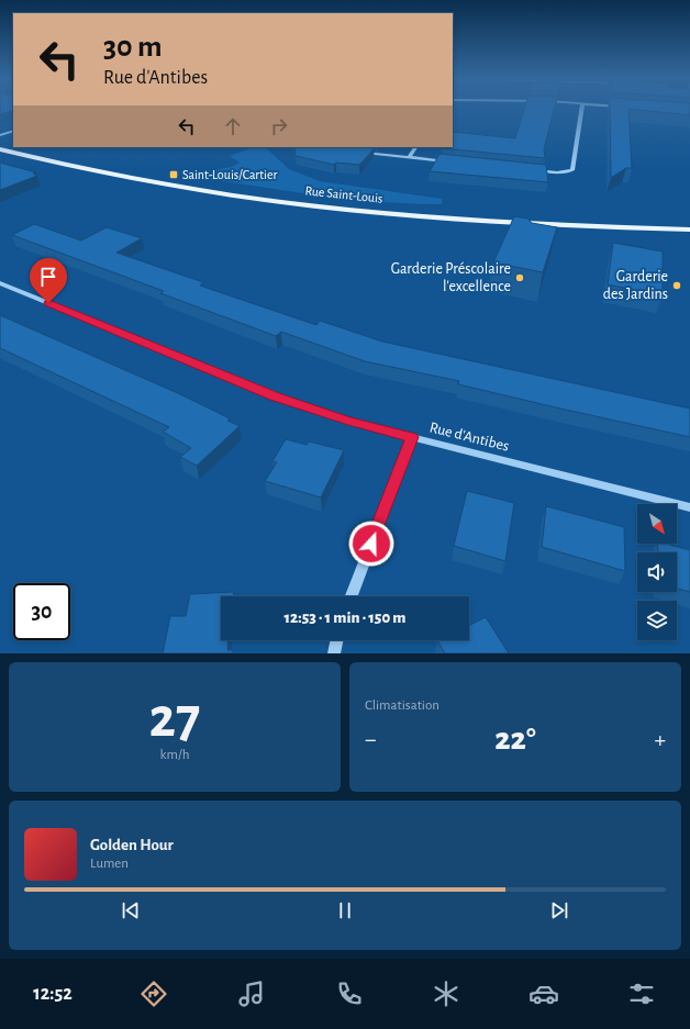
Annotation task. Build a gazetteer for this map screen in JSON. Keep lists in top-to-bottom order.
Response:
{
  "streets": {
    "main road": ["Rue Saint-Louis"],
    "street": ["Rue d'Antibes"]
  },
  "places": {
    "transit": ["Saint-Louis/Cartier"],
    "other": ["Garderie Préscolaire l'excellence", "Garderie des Jardins"]
  },
  "north": "bottom right",
  "page": {
    "turn": ["30 m", "Rue d'Antibes"],
    "limit": "30",
    "trip": "12:53 · 1 min · 150 m",
    "tile": [
      ["27", "km/h"],
      "Climatisation"
    ],
    "heat": ["−", "22°", "+"],
    "song": ["Golden Hour", "Lumen"],
    "tabs": "12:52"
  }
}
